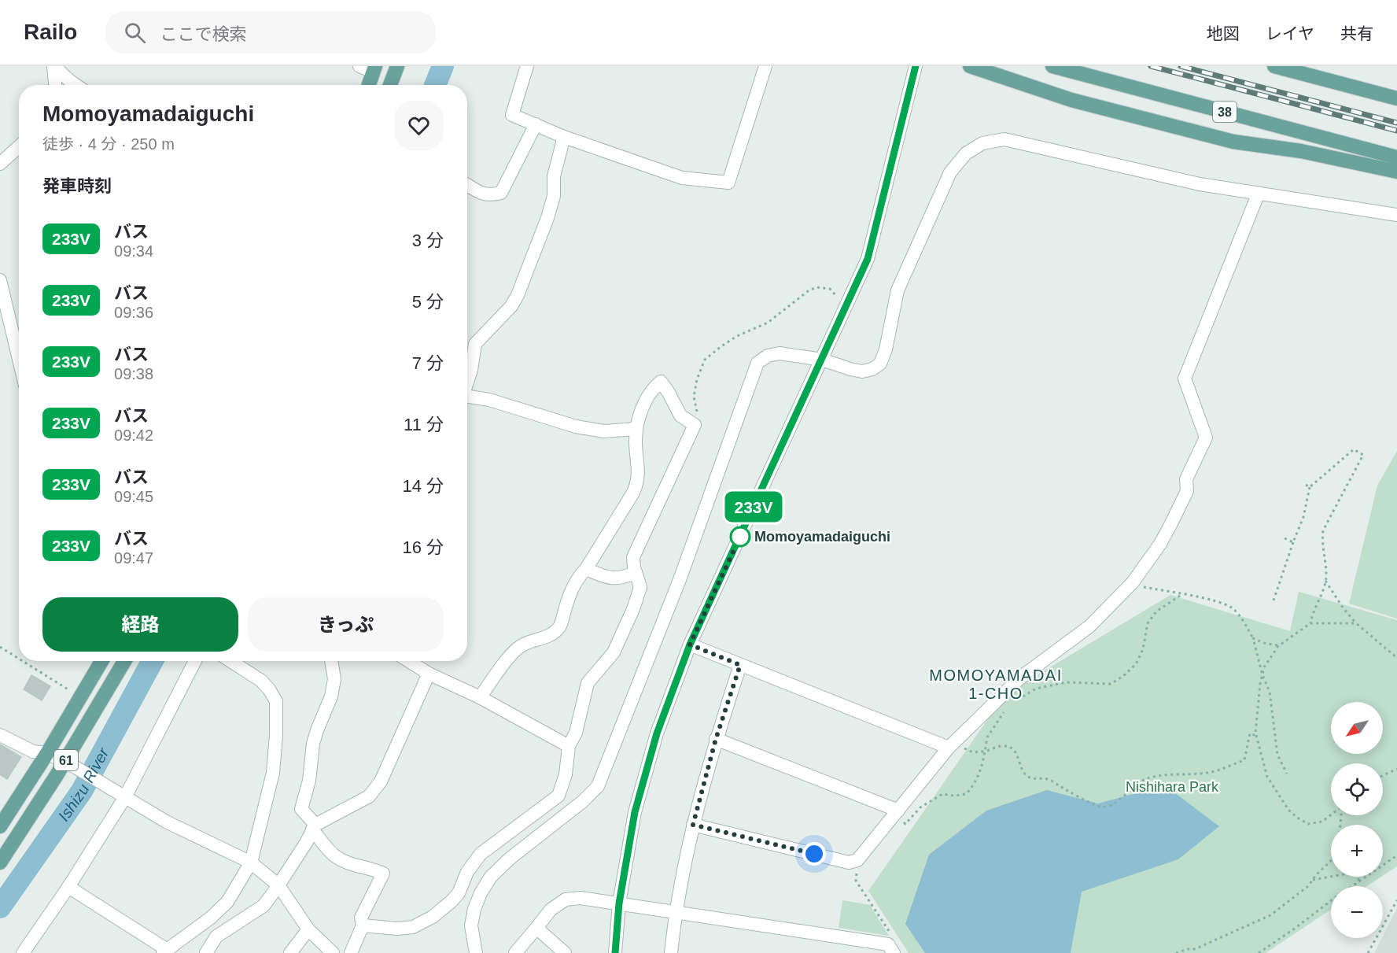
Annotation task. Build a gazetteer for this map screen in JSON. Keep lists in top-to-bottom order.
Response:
{
  "streets": {
    "main road": ["38", "61"]
  },
  "districts": ["MOMOYAMADAI 1-CHO"],
  "water": ["Ishizu River"],
  "parks": ["Nishihara Park"],
  "places": ["Momoyamadaiguchi"],
  "lines": ["bus line 233V"],
  "north": "bottom left",
  "page": {
    "header": "Railo",
    "search": "ここで検索",
    "nav": ["地図", "レイヤ", "共有"],
    "on_map": "233V",
    "heading": [
      ["Momoyamadaiguchi", "徒歩 · 4 分 · 250 m"],
      "発車時刻"
    ],
    "list": [
      {
        "mark": "233V",
        "name": "バス",
        "note": "09:34",
        "value": "3 分"
      },
      {
        "mark": "233V",
        "name": "バス",
        "note": "09:36",
        "value": "5 分"
      },
      {
        "mark": "233V",
        "name": "バス",
        "note": "09:38",
        "value": "7 分"
      },
      {
        "mark": "233V",
        "name": "バス",
        "note": "09:42",
        "value": "11 分"
      },
      {
        "mark": "233V",
        "name": "バス",
        "note": "09:45",
        "value": "14 分"
      },
      {
        "mark": "233V",
        "name": "バス",
        "note": "09:47",
        "value": "16 分"
      }
    ],
    "buttons": ["経路", "きっぷ"],
    "map_buttons": ["+", "−"]
  }
}
